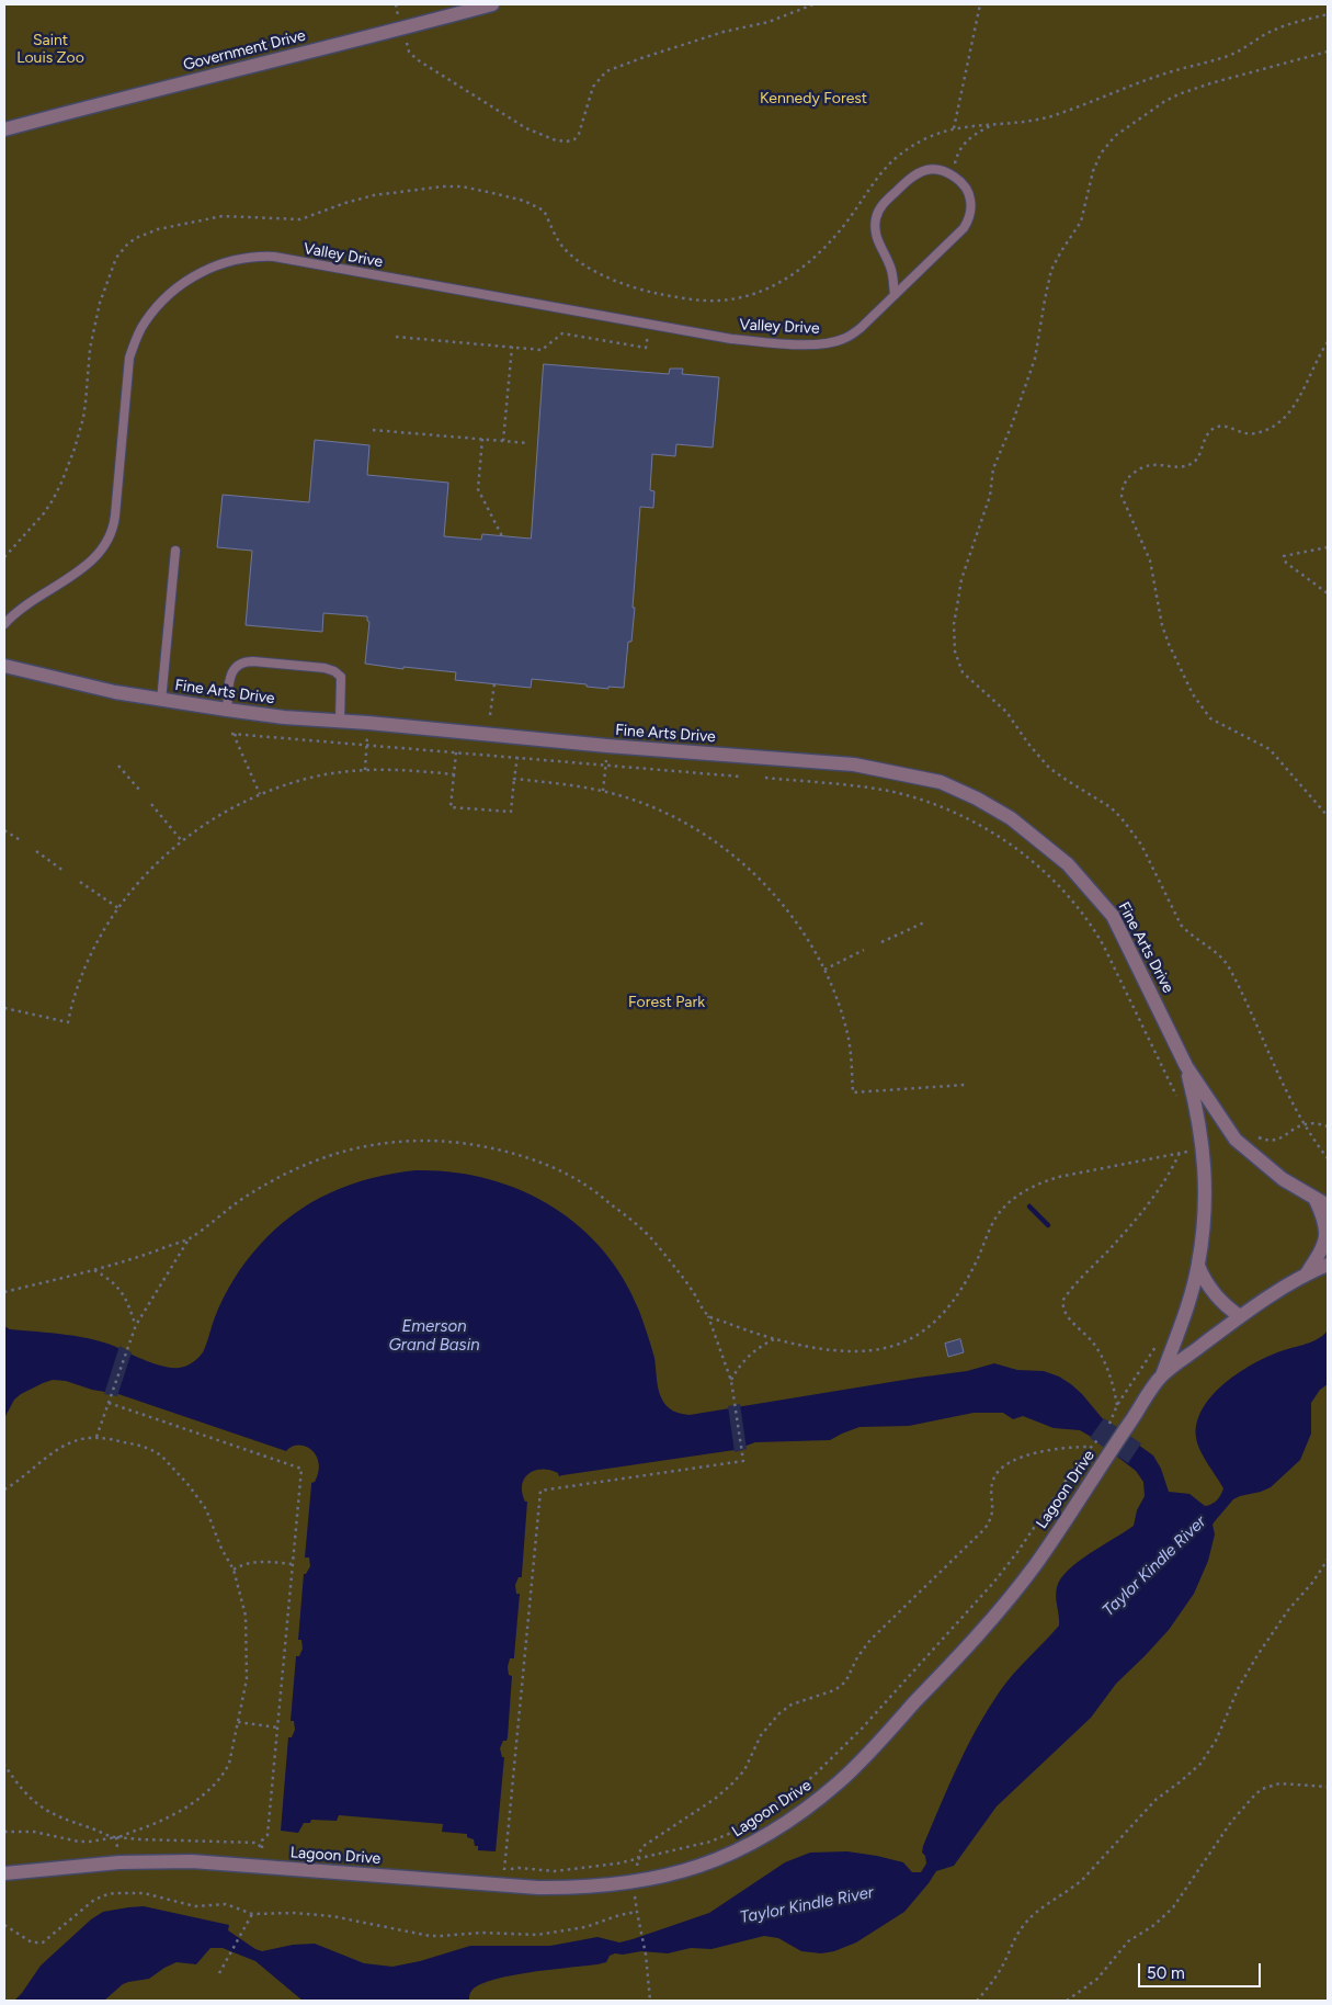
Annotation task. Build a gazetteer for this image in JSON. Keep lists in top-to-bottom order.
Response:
{
  "streets": {
    "street": ["Government Drive", "Fine Arts Drive", "Lagoon Drive"],
    "lane": ["Valley Drive"]
  },
  "crossings": [
    ["Fine Arts Drive", "Lagoon Drive"]
  ],
  "water": ["Emerson Grand Basin", "Taylor Kindle River"],
  "parks": ["Saint Louis Zoo", "Kennedy Forest", "Forest Park"],
  "scale_bar": "50 m"
}
